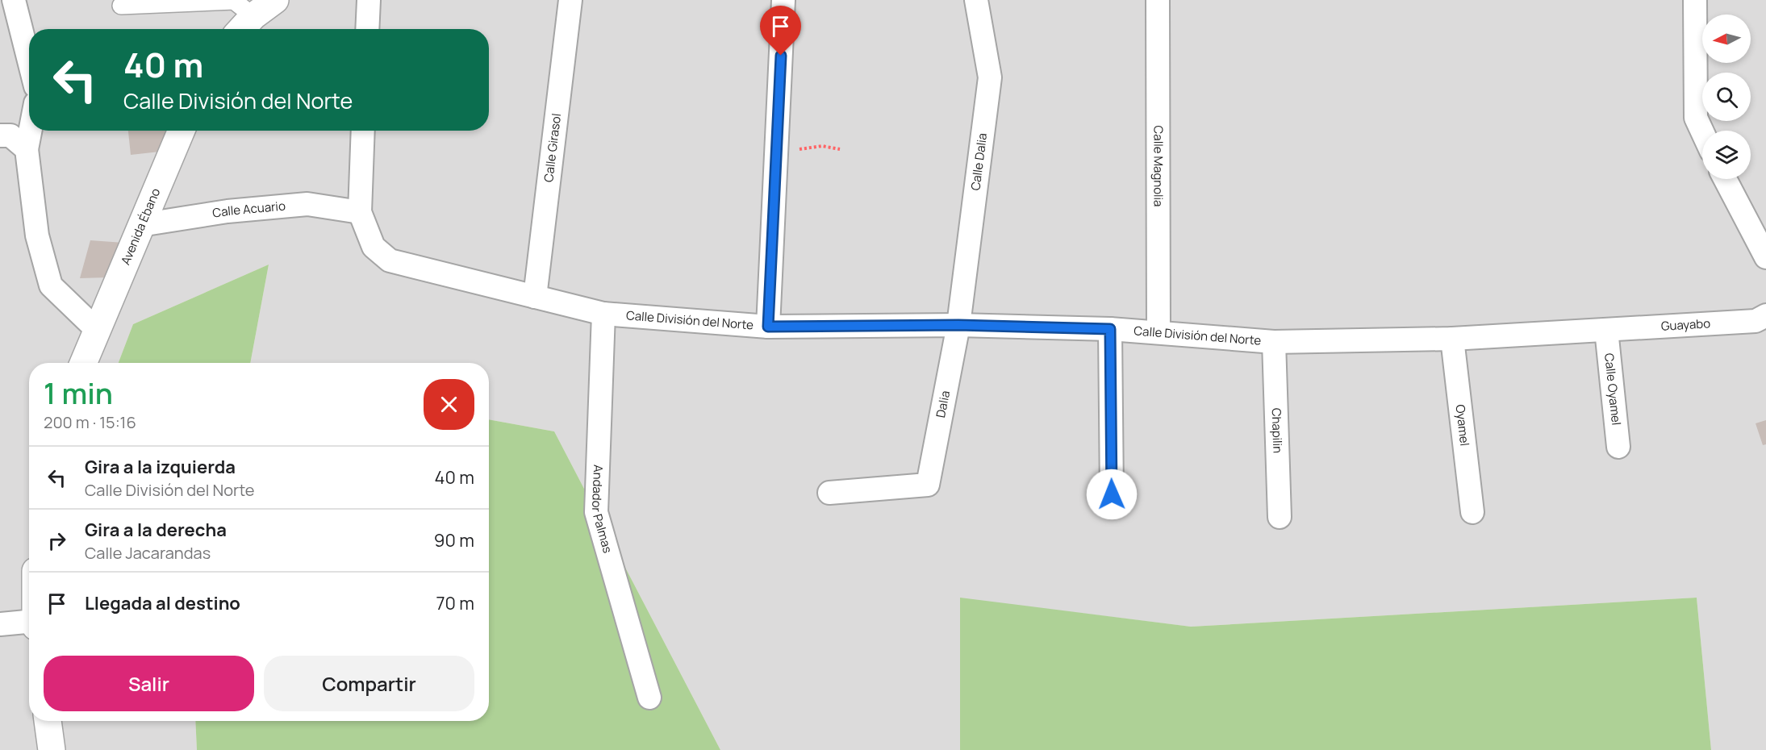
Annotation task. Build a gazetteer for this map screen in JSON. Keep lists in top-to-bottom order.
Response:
{
  "streets": {
    "street": [
      "Calle Girasol",
      "Calle Dalia",
      "Calle Magnolia",
      "Calle Acuario",
      "Avenida Ébano",
      "Calle División del Norte",
      "Guayabo",
      "Calle Oyamel",
      "Dalia",
      "Oyamel",
      "Chapilin",
      "Andador Palmas"
    ]
  },
  "crossings": [
    ["Calle Girasol", "Calle División del Norte"],
    ["Calle Dalia", "Calle División del Norte"],
    ["Calle Dalia", "Dalia"],
    ["Calle Magnolia", "Calle División del Norte"],
    ["Calle Acuario", "Avenida Ébano"],
    ["Calle Acuario", "Calle División del Norte"],
    ["Calle División del Norte", "Guayabo"],
    ["Calle División del Norte", "Calle Oyamel"],
    ["Calle División del Norte", "Dalia"],
    ["Calle División del Norte", "Oyamel"],
    ["Calle División del Norte", "Chapilin"],
    ["Calle División del Norte", "Andador Palmas"],
    ["Guayabo", "Calle Oyamel"]
  ],
  "north": "left",
  "page": {
    "turn": ["40 m", "Calle División del Norte"],
    "heading": ["1 min", "200 m · 15:16"],
    "list": [
      {
        "name": "Gira a la izquierda",
        "note": "Calle División del Norte",
        "value": "40 m"
      },
      {
        "name": "Gira a la derecha",
        "note": "Calle Jacarandas",
        "value": "90 m"
      },
      {
        "name": "Llegada al destino",
        "value": "70 m"
      }
    ],
    "buttons": ["Salir", "Compartir"]
  }
}
